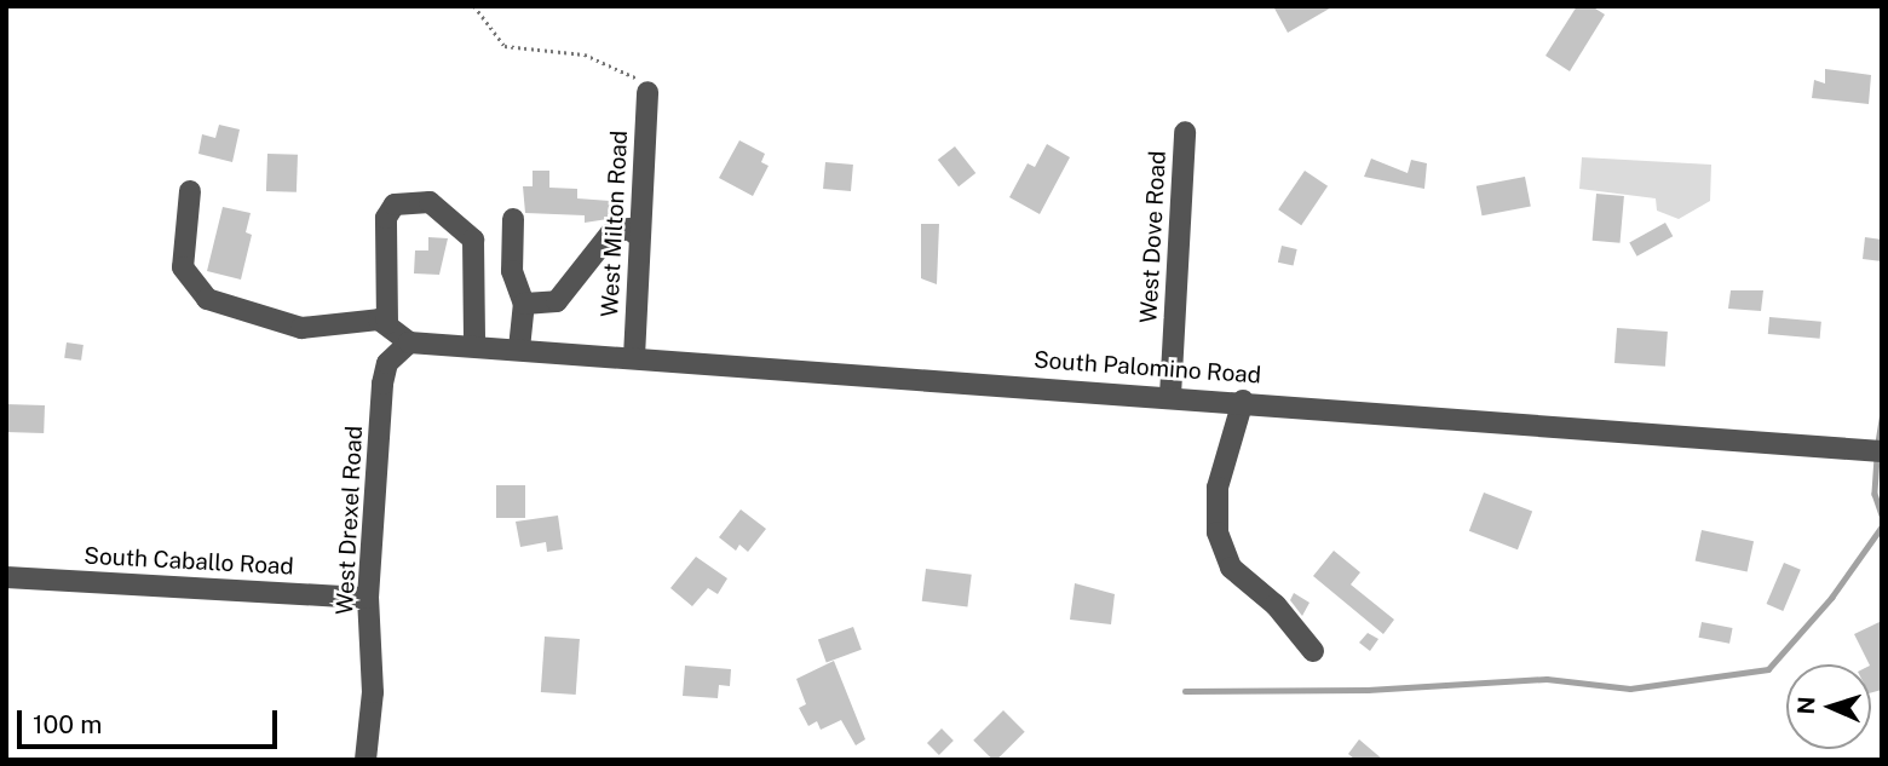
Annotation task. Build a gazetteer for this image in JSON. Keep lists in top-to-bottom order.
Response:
{
  "streets": {
    "street": [
      "West Milton Road",
      "West Dove Road",
      "South Palomino Road",
      "West Drexel Road",
      "South Caballo Road"
    ]
  },
  "crossings": [
    ["West Milton Road", "South Palomino Road"],
    ["West Dove Road", "South Palomino Road"],
    ["South Palomino Road", "West Drexel Road"],
    ["West Drexel Road", "South Caballo Road"]
  ],
  "scale_bar": "100 m",
  "north": "left"
}
